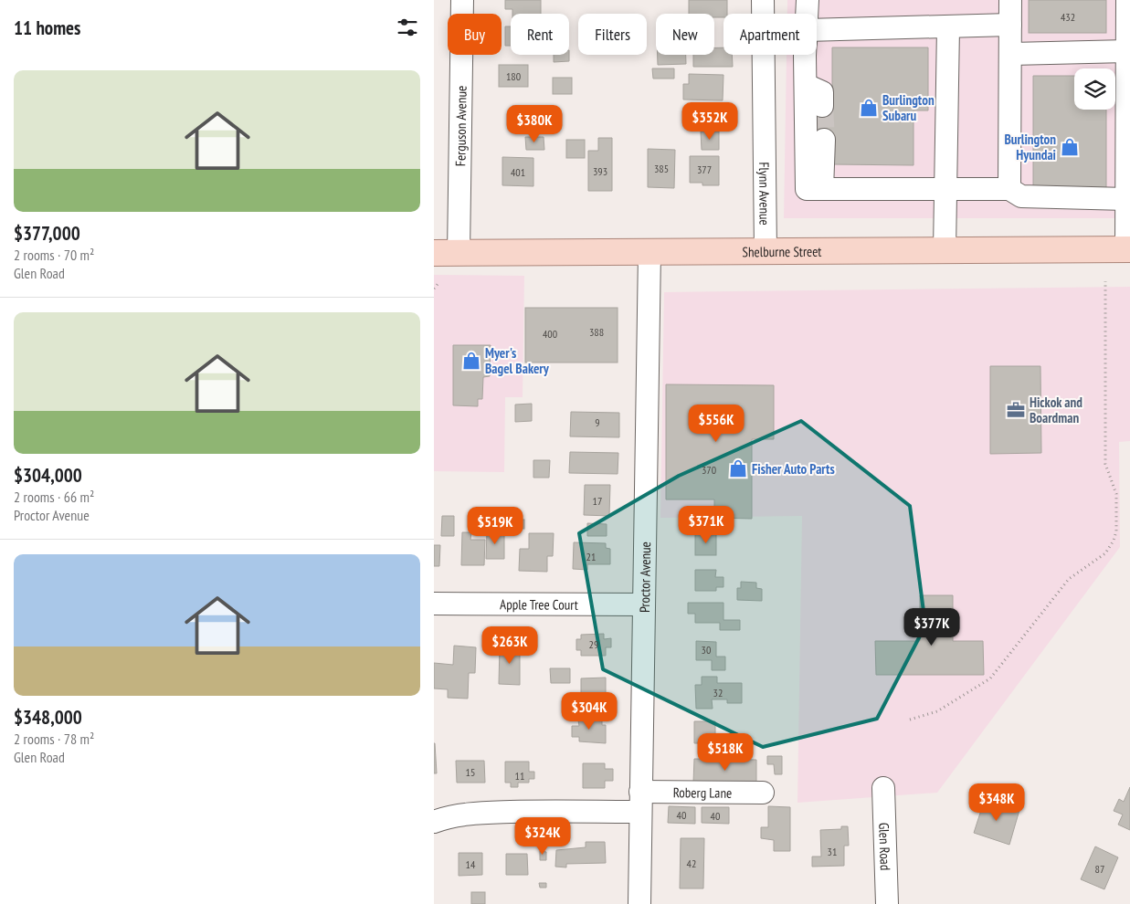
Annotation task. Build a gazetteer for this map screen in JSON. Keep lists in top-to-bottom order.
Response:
{
  "streets": {
    "main road": ["Shelburne Street"],
    "street": [
      "Ferguson Avenue",
      "Flynn Avenue",
      "Proctor Avenue",
      "Apple Tree Court",
      "Roberg Lane",
      "Glen Road"
    ]
  },
  "crossings": [
    ["Ferguson Avenue", "Shelburne Street"],
    ["Flynn Avenue", "Shelburne Street"],
    ["Shelburne Street", "Proctor Avenue"],
    ["Proctor Avenue", "Apple Tree Court"],
    ["Proctor Avenue", "Roberg Lane"]
  ],
  "places": {
    "shop": [
      "Burlington Subaru",
      "Burlington Hyundai",
      "Myer's Bagel Bakery",
      "Fisher Auto Parts"
    ],
    "office": ["Hickok and Boardman"]
  },
  "house_numbers": [
    "432",
    "180",
    "385",
    "377",
    "393",
    "401",
    "388",
    "400",
    "9",
    "370",
    "17",
    "21",
    "29",
    "30",
    "32",
    "15",
    "11",
    "40",
    "40",
    "31",
    "42",
    "14",
    "87"
  ],
  "page": {
    "heading": "11 homes",
    "chip": [
      "Buy",
      "Rent",
      "Filters",
      "New",
      "Apartment"
    ],
    "list": [
      {
        "name": "$377,000",
        "note": "2 rooms · 70 m² · Glen Road"
      },
      {
        "name": "$304,000",
        "note": "2 rooms · 66 m² · Proctor Avenue"
      },
      {
        "name": "$348,000",
        "note": "2 rooms · 78 m² · Glen Road"
      }
    ],
    "price": [
      "$352K",
      "$380K",
      "$556K",
      "$371K",
      "$519K",
      "$377K",
      "$263K",
      "$304K",
      "$518K",
      "$348K",
      "$324K"
    ]
  }
}
